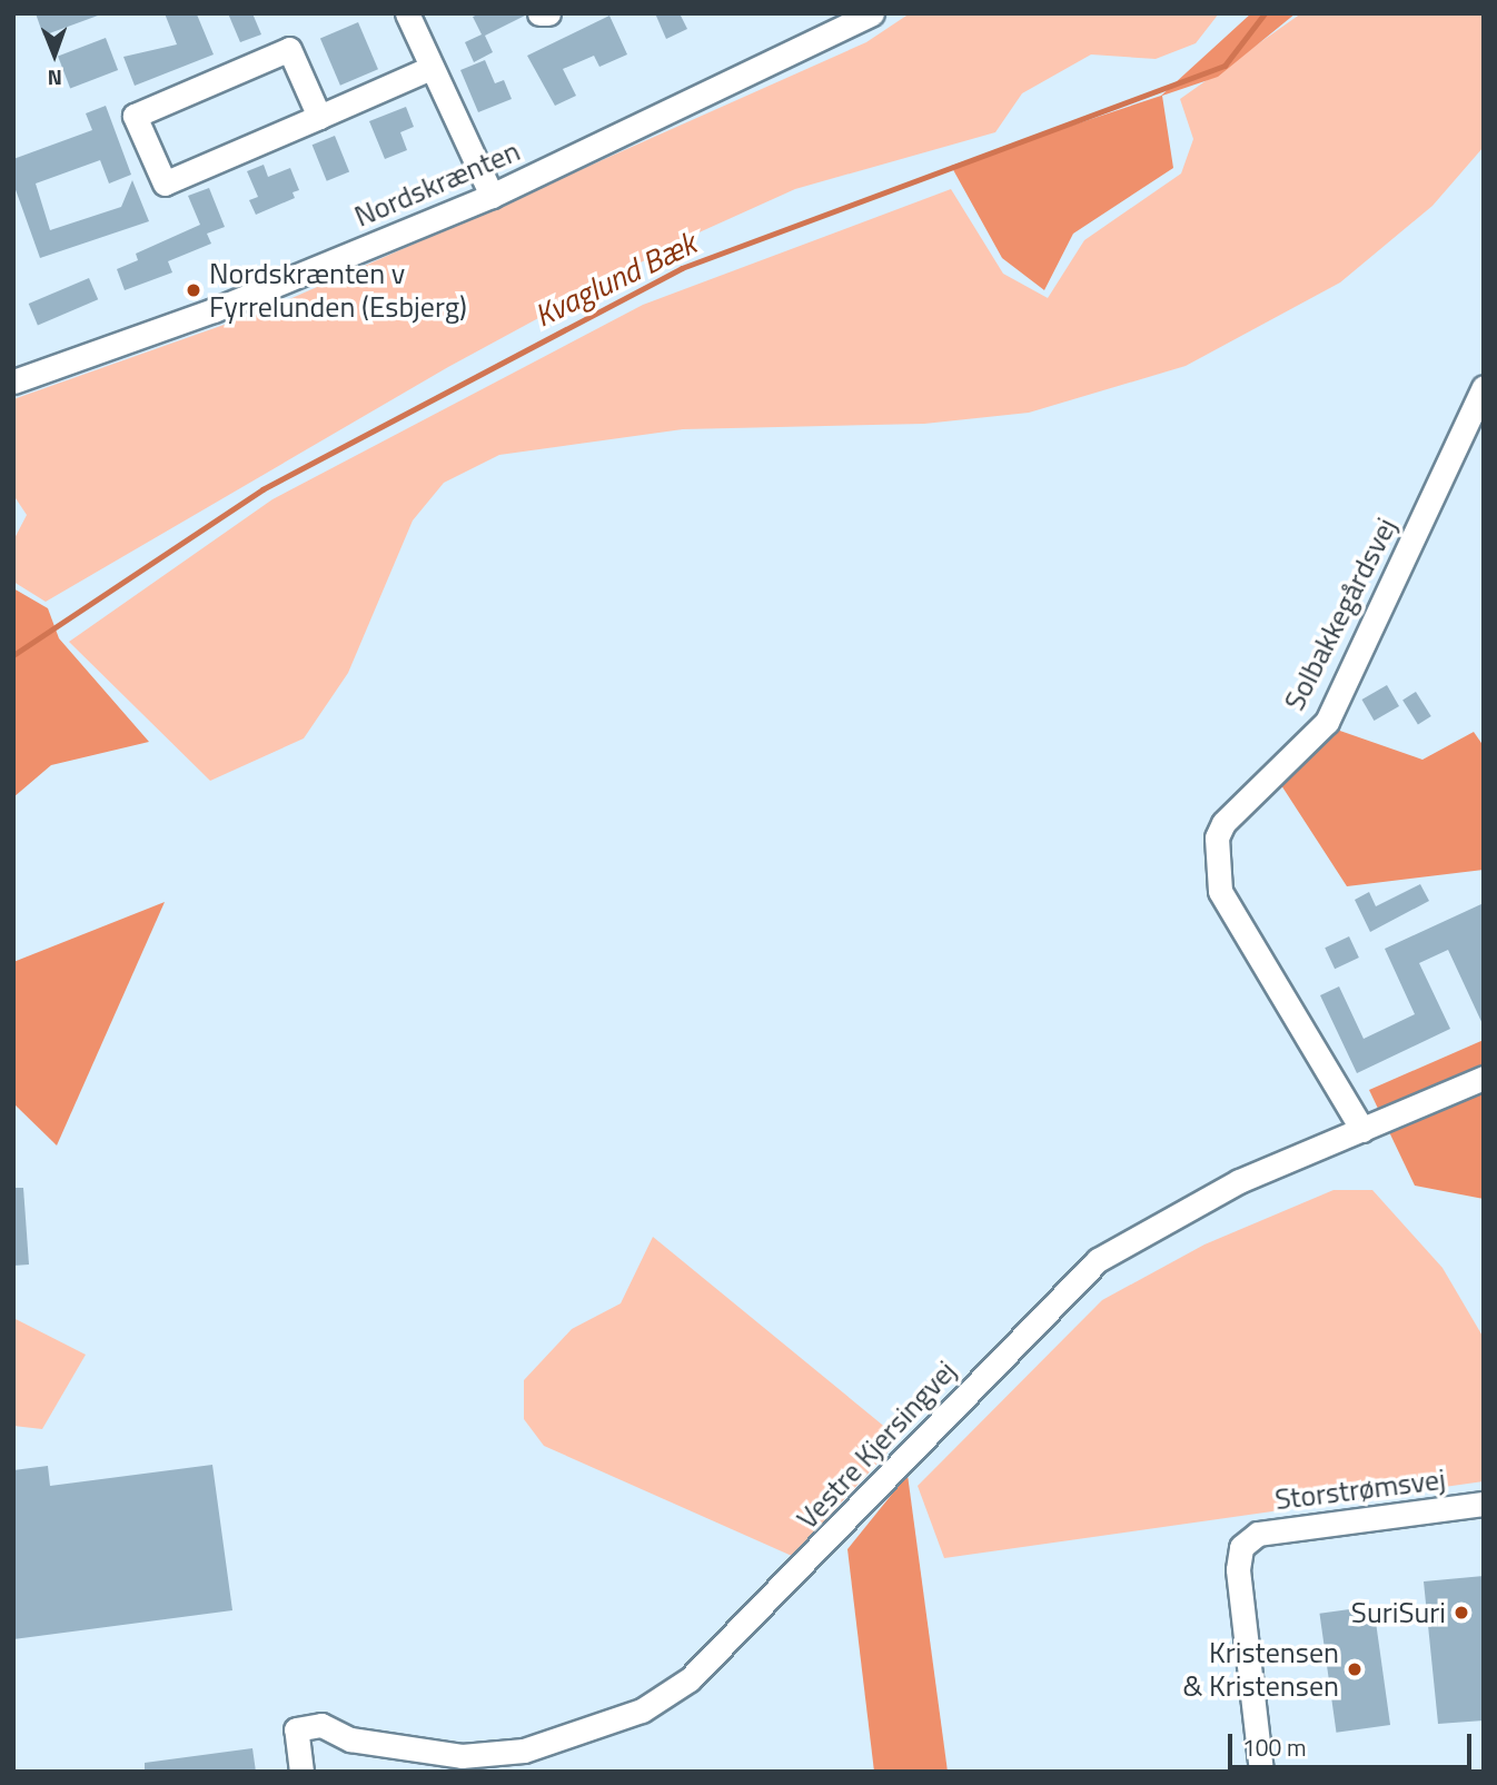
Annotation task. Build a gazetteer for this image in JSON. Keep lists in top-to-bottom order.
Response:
{
  "streets": {
    "street": [
      "Nordskrænten",
      "Solbakkegårdsvej",
      "Vestre Kjersingvej",
      "Storstrømsvej"
    ]
  },
  "crossings": [
    ["Solbakkegårdsvej", "Vestre Kjersingvej"]
  ],
  "water": ["Kvaglund Bæk"],
  "places": ["Nordskrænten v Fyrrelunden (Esbjerg)", "SuriSuri", "Kristensen & Kristensen"],
  "scale_bar": "100 m",
  "north": "bottom"
}
